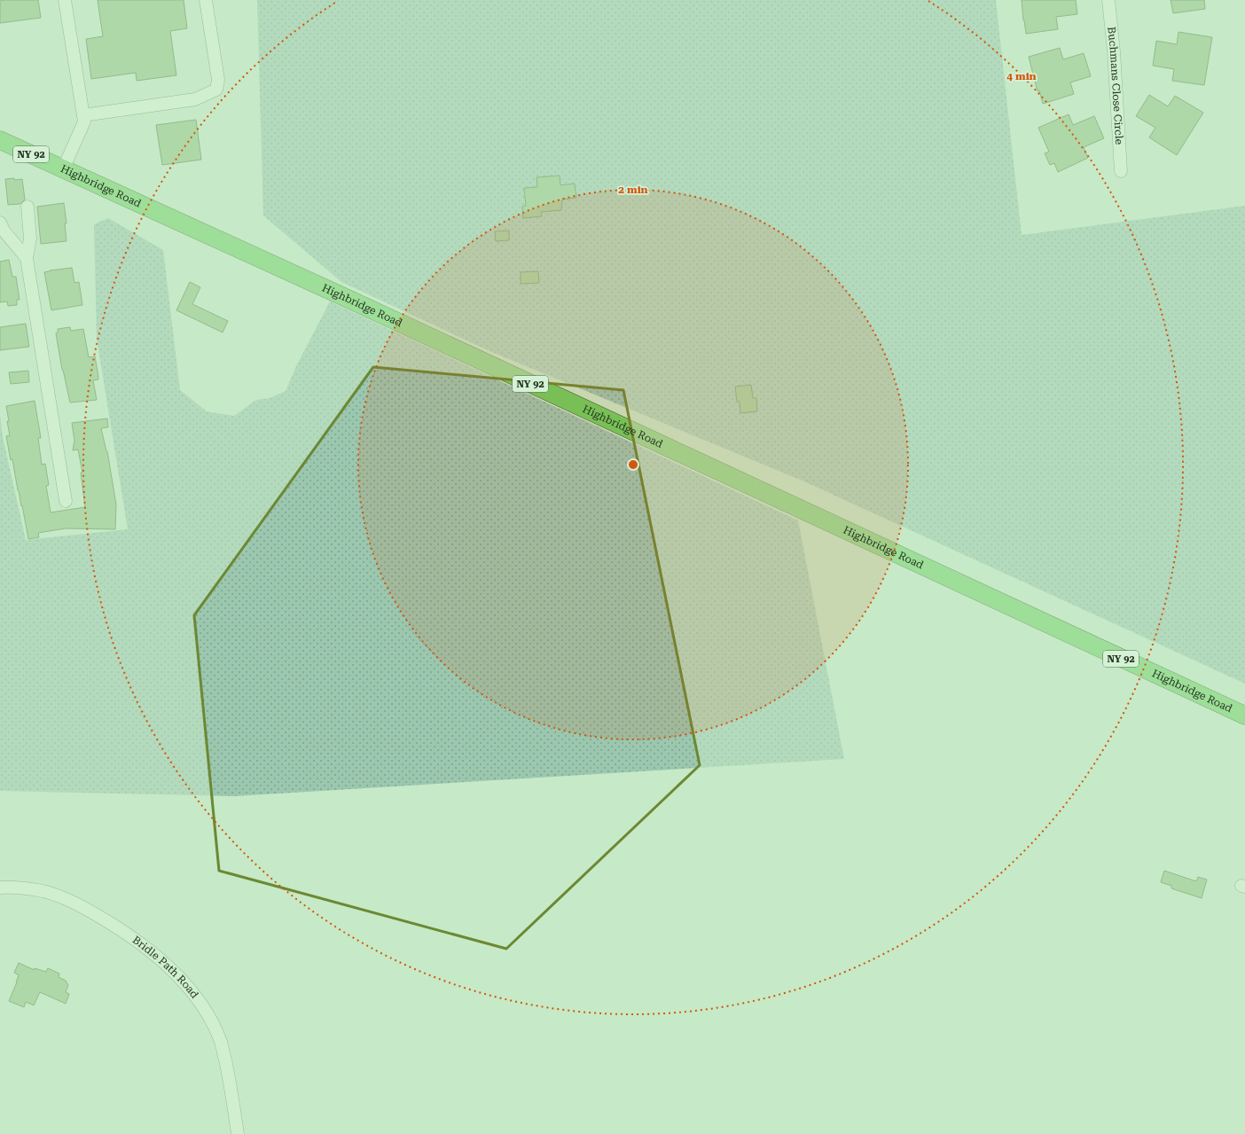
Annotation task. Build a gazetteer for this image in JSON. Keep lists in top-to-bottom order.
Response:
{
  "streets": {
    "highway": ["NY 92", "Highbridge Road"],
    "street": ["Buchmans Close Circle", "Bridle Path Road"]
  },
  "rings": ["4 min", "2 min"]
}
